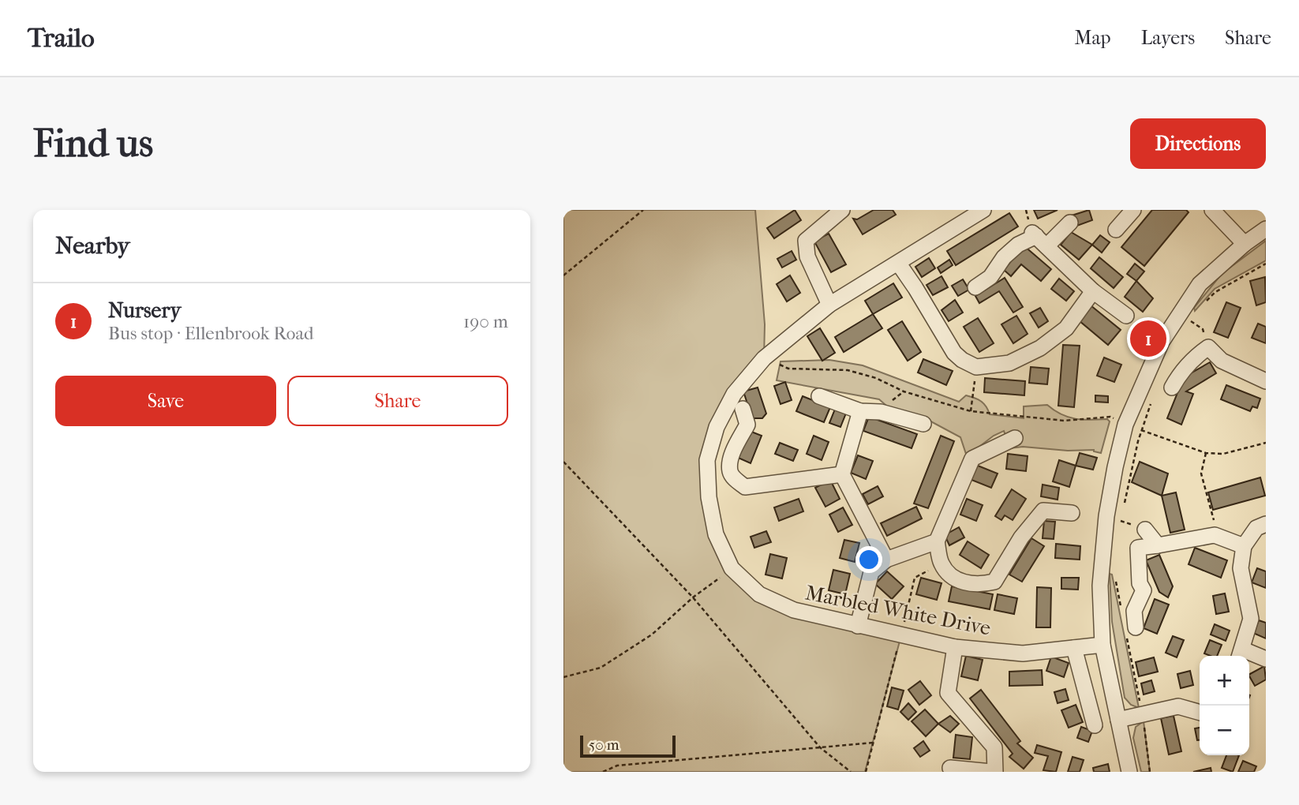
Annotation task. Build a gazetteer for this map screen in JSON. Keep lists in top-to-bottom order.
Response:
{
  "streets": {
    "street": ["Marbled White Drive"]
  },
  "scale_bar": "50 m",
  "page": {
    "header": "Trailo",
    "nav": ["Map", "Layers", "Share"],
    "buttons": [
      "Directions",
      ["Save", "Share"]
    ],
    "title": "Find us",
    "heading": "Nearby",
    "list": [
      {
        "mark": "1",
        "name": "Nursery",
        "note": "Bus stop · Ellenbrook Road",
        "value": "190 m"
      }
    ],
    "pins": "1",
    "map_buttons": ["+", "−"],
    "scale": "50 m"
  }
}
